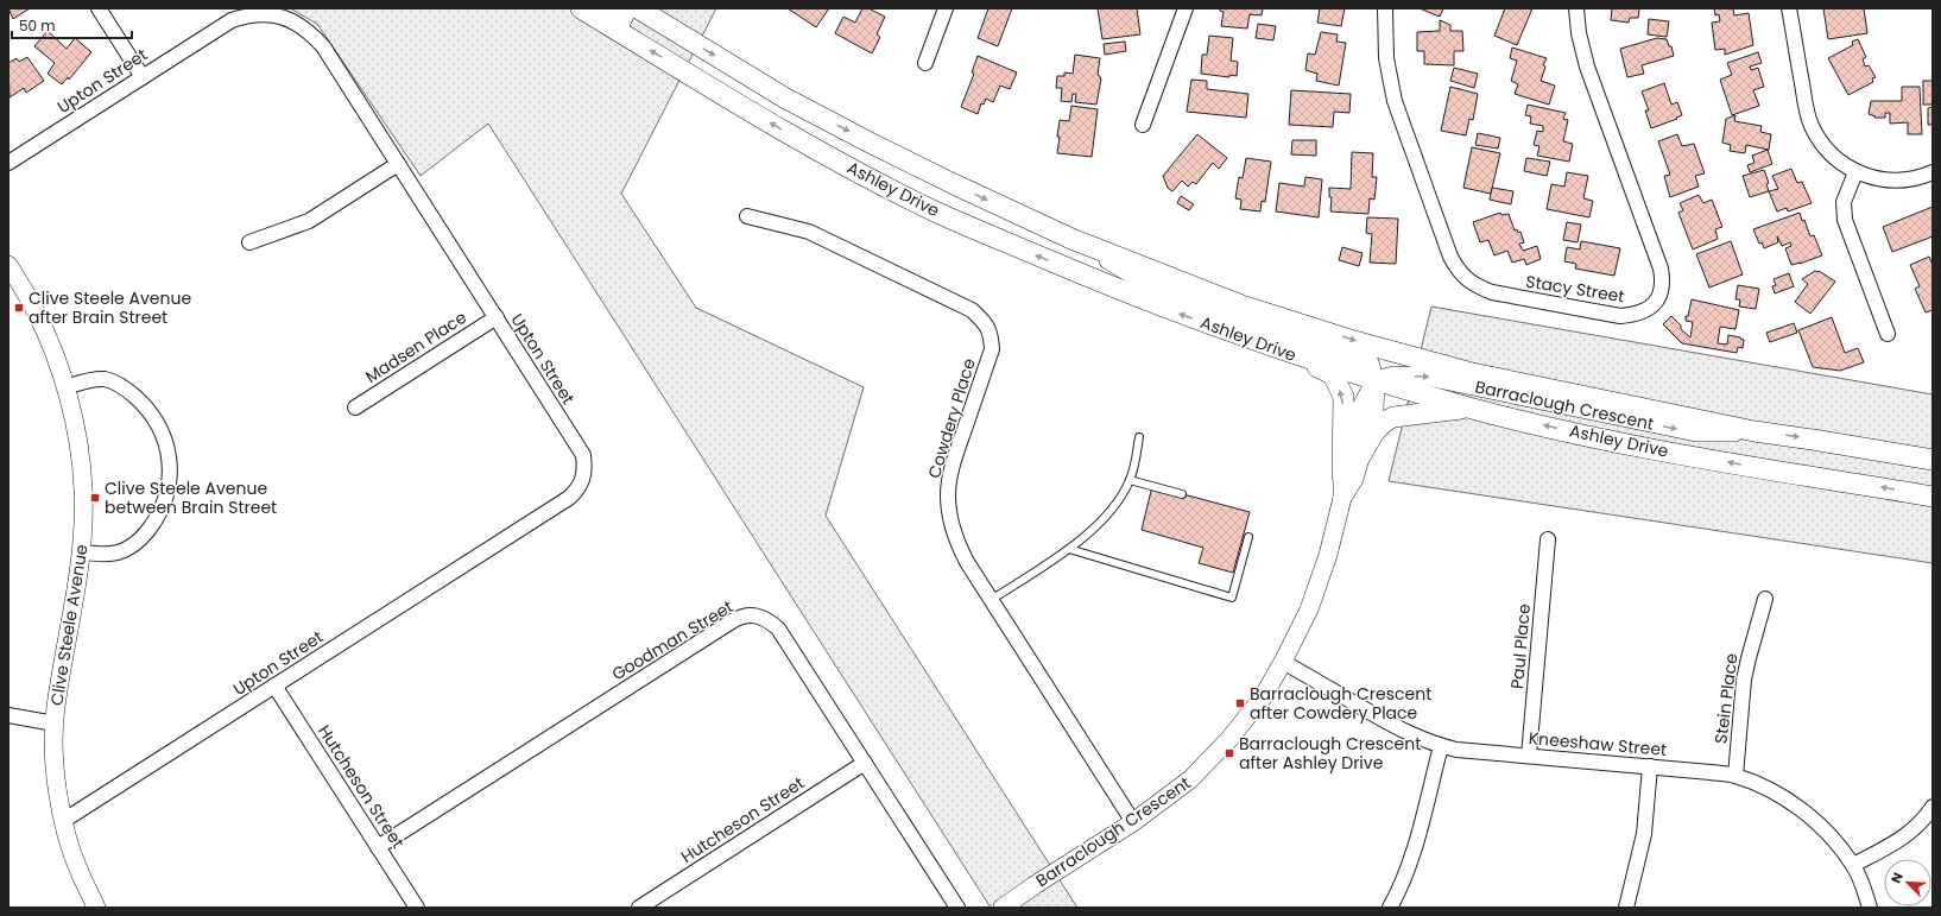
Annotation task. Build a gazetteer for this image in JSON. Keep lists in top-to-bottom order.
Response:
{
  "streets": {
    "main road": ["Ashley Drive"],
    "street": [
      "Upton Street",
      "Stacy Street",
      "Madsen Place",
      "Barraclough Crescent",
      "Cowdery Place",
      "Clive Steele Avenue",
      "Goodman Street",
      "Paul Place",
      "Stein Place",
      "Kneeshaw Street",
      "Hutcheson Street"
    ]
  },
  "crossings": [
    ["Upton Street", "Madsen Place"],
    ["Upton Street", "Clive Steele Avenue"],
    ["Upton Street", "Hutcheson Street"],
    ["Ashley Drive", "Barraclough Crescent"],
    ["Barraclough Crescent", "Cowdery Place"],
    ["Barraclough Crescent", "Kneeshaw Street"],
    ["Goodman Street", "Hutcheson Street"],
    ["Paul Place", "Kneeshaw Street"],
    ["Stein Place", "Kneeshaw Street"]
  ],
  "places": {
    "transit": [
      "Clive Steele Avenue after Brain Street",
      "Clive Steele Avenue between Brain Street",
      "Barraclough Crescent after Cowdery Place",
      "Barraclough Crescent after Ashley Drive"
    ]
  },
  "scale_bar": "50 m",
  "north": "top left"
}
